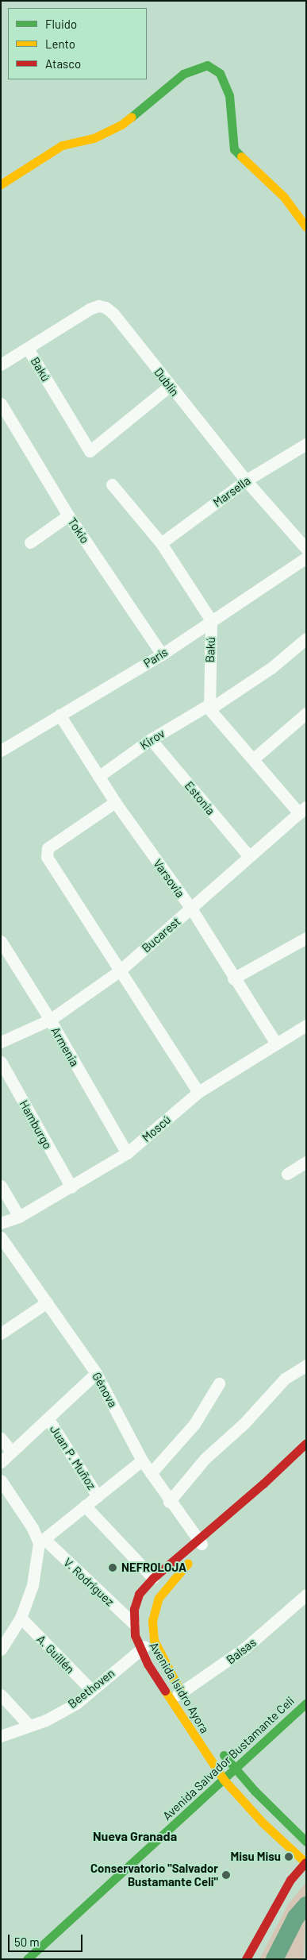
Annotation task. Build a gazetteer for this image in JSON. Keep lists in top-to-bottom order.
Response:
{
  "streets": {
    "main road": ["Avenida Isidro Ayora", "Avenida Salvador Bustamante Celi"],
    "street": [
      "Bakú",
      "Dublín",
      "Marsella",
      "Tokio",
      "París",
      "Kirov",
      "Estonia",
      "Varsovia",
      "Bucarest",
      "Armenia",
      "Hamburgo",
      "Moscú",
      "Génova",
      "Juan P. Muñoz",
      "V. Rodríguez",
      "Balsas",
      "A. Guillén",
      "Beethoven"
    ]
  },
  "crossings": [
    ["Bakú", "Dublín"],
    ["Bakú", "Marsella"],
    ["Bakú", "París"],
    ["Bakú", "Kirov"],
    ["Dublín", "Marsella"],
    ["Tokio", "París"],
    ["París", "Varsovia"],
    ["Kirov", "Estonia"],
    ["Kirov", "Varsovia"],
    ["Estonia", "Bucarest"],
    ["Varsovia", "Bucarest"],
    ["Varsovia", "Moscú"],
    ["Bucarest", "Armenia"],
    ["Armenia", "Moscú"],
    ["Hamburgo", "Moscú"],
    ["Génova", "Avenida Isidro Ayora"],
    ["V. Rodríguez", "Avenida Isidro Ayora"],
    ["Balsas", "Avenida Isidro Ayora"],
    ["A. Guillén", "Beethoven"],
    ["Avenida Isidro Ayora", "Beethoven"],
    ["Avenida Isidro Ayora", "Avenida Salvador Bustamante Celi"]
  ],
  "districts": ["Nueva Granada"],
  "places": ["NEFROLOJA", "Misu Misu", "Conservatorio \"Salvador Bustamante Celi\""],
  "legend": ["Fluido", "Lento", "Atasco"],
  "scale_bar": "50 m"
}
